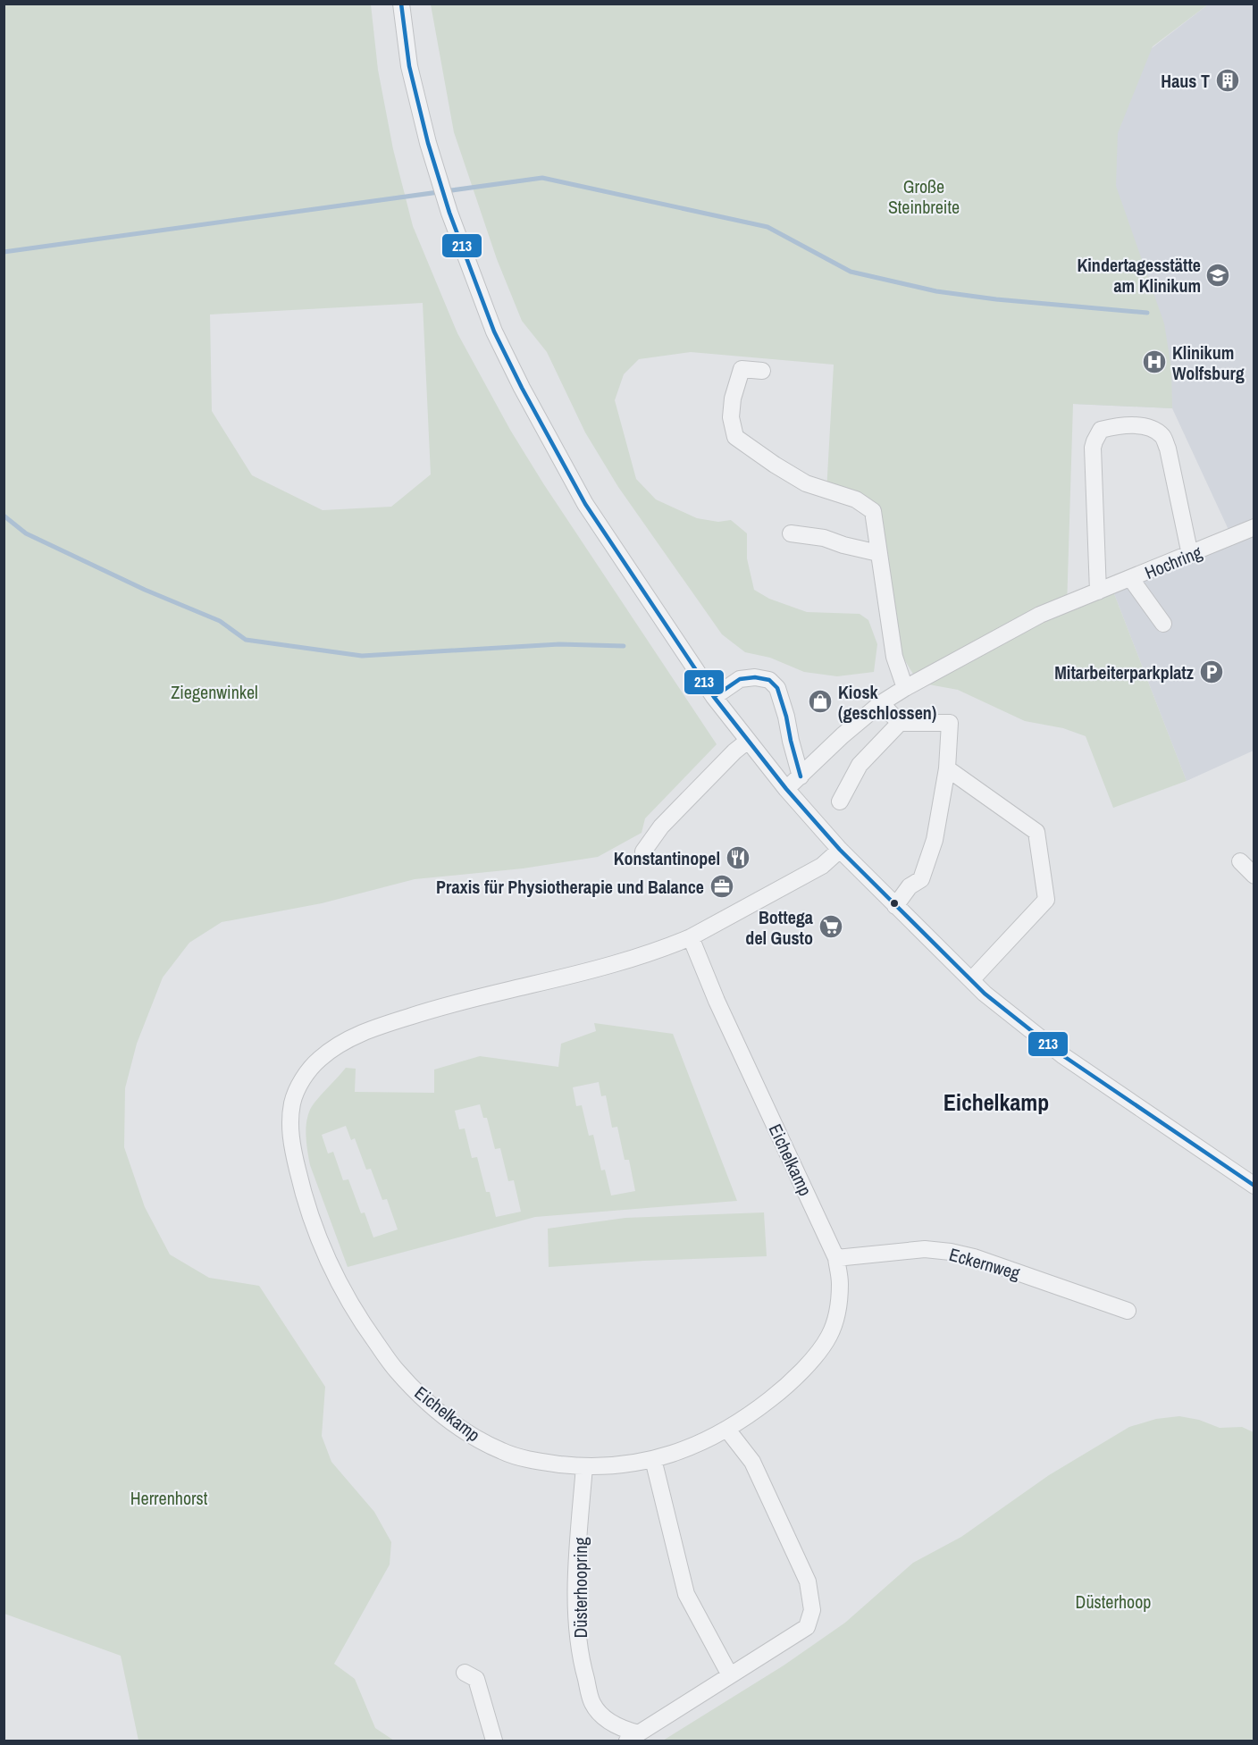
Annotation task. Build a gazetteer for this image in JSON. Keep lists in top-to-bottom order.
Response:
{
  "streets": {
    "street": [
      "Hochring",
      "Eichelkamp",
      "Eckernweg",
      "Düsterhoopring"
    ]
  },
  "crossings": [
    ["Eichelkamp", "Eckernweg"],
    ["Eichelkamp", "Düsterhoopring"]
  ],
  "districts": ["Eichelkamp"],
  "parks": [
    "Große Steinbreite",
    "Ziegenwinkel",
    "Herrenhorst",
    "Düsterhoop"
  ],
  "places": {
    "building": ["Haus T"],
    "school or university": ["Kindertagesstätte am Klinikum"],
    "hospital": ["Klinikum Wolfsburg"],
    "parking": ["Mitarbeiterparkplatz"],
    "shop": ["Kiosk (geschlossen)"],
    "restaurant": ["Konstantinopel"],
    "office": ["Praxis für Physiotherapie und Balance"],
    "supermarket": ["Bottega del Gusto"]
  },
  "lines": ["transit line 213"]
}
